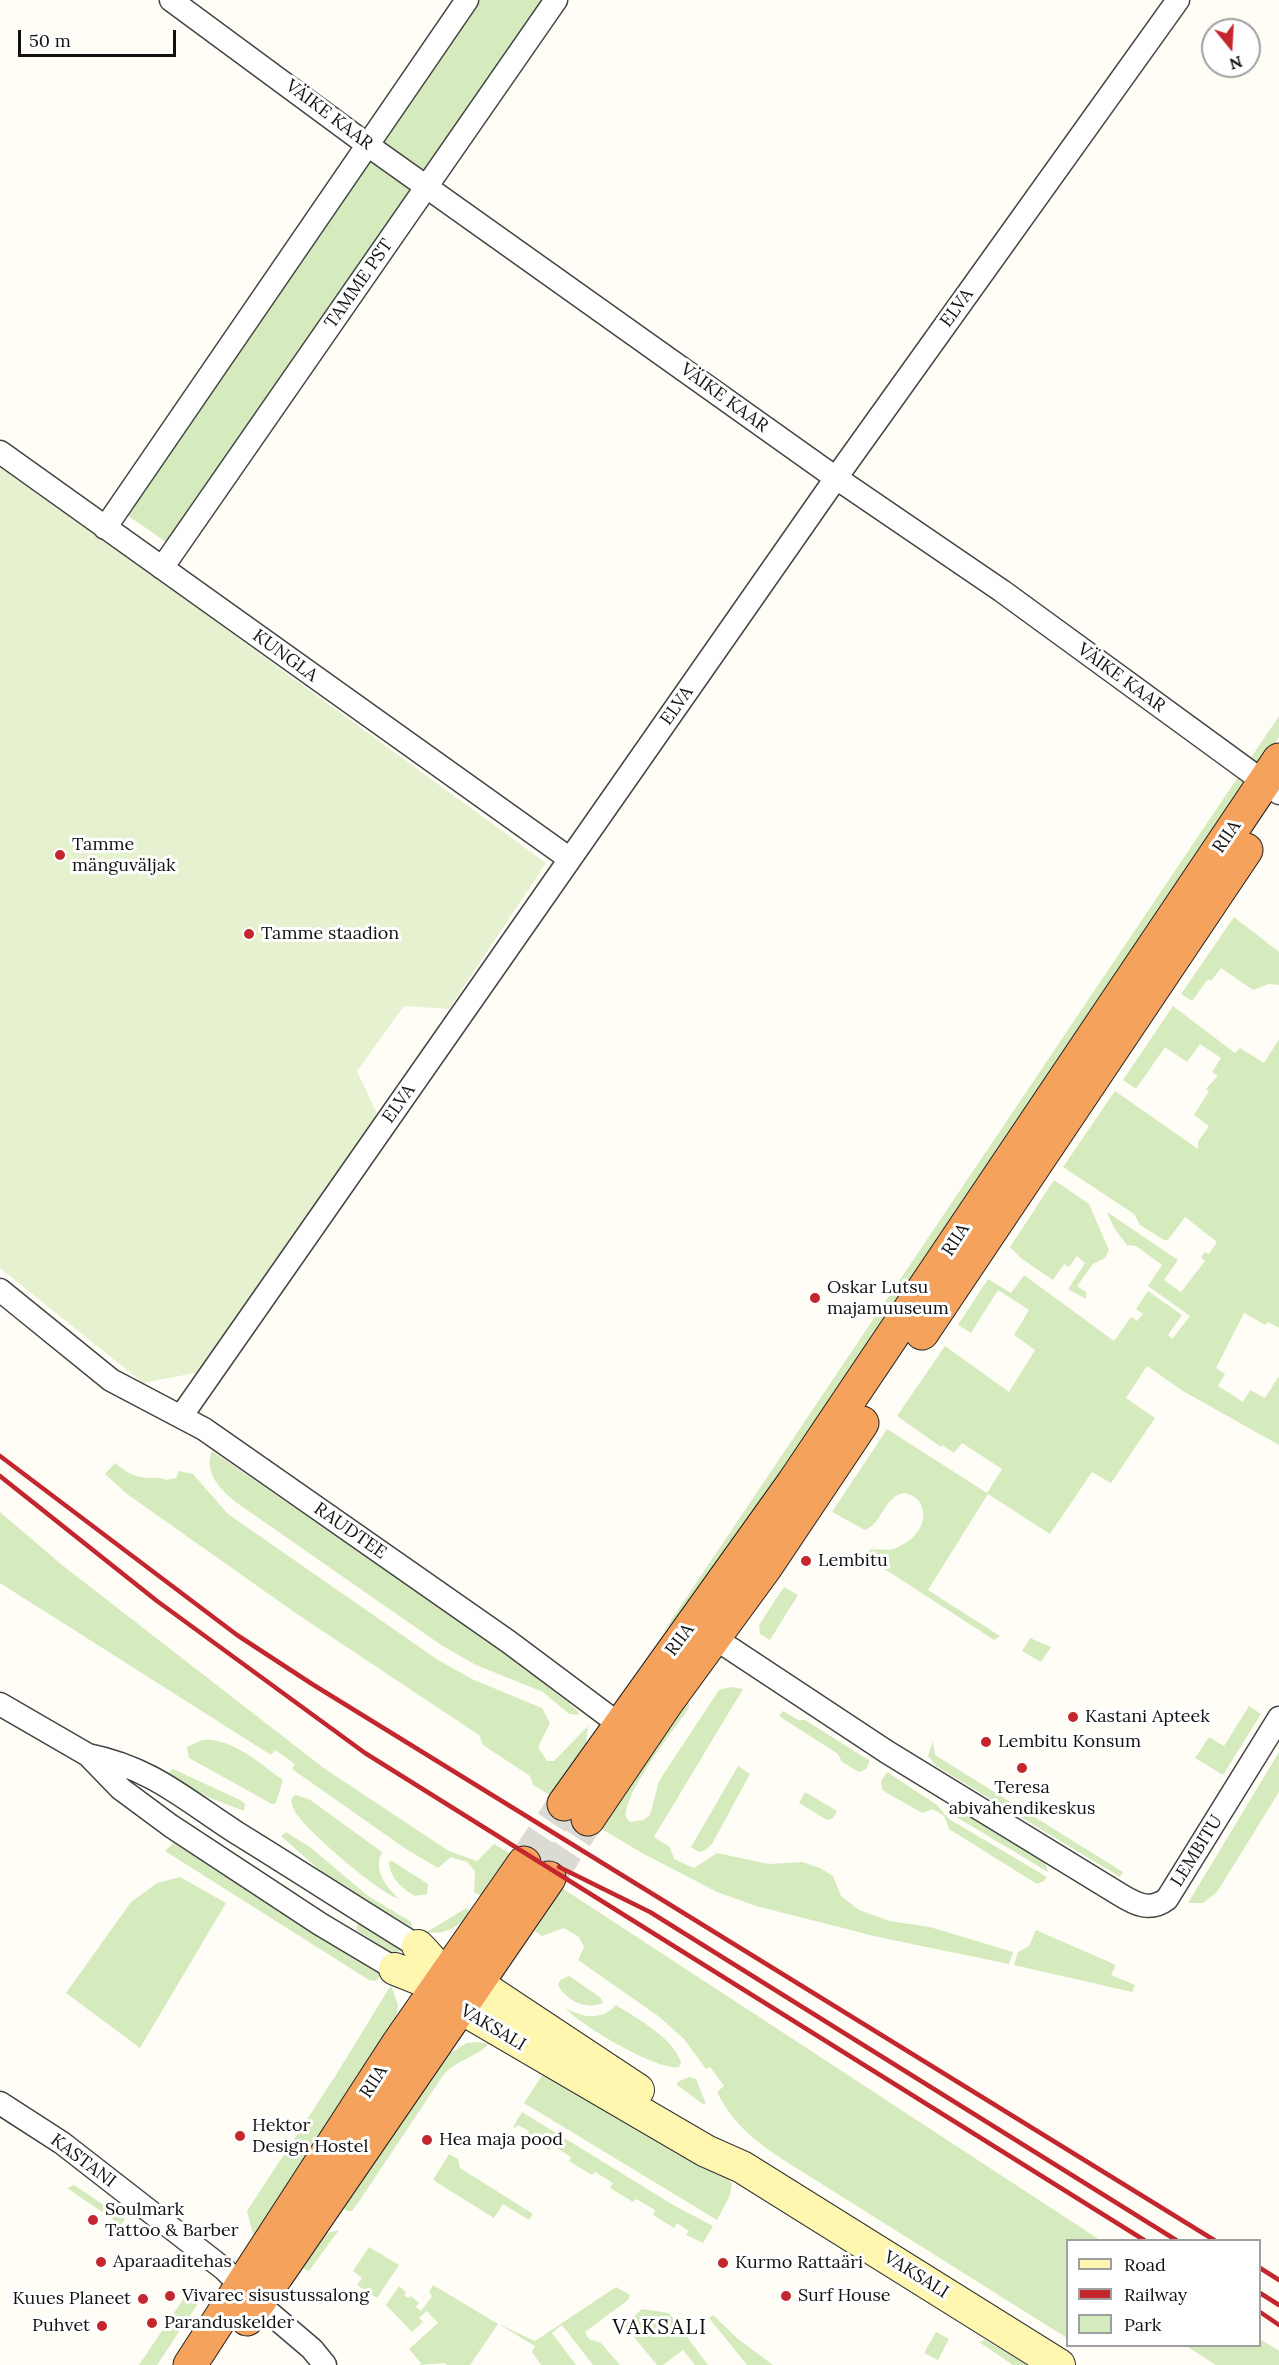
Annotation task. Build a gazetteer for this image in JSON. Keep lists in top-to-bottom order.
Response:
{
  "streets": {
    "highway": ["RIIA"],
    "street": [
      "VÄIKE KAAR",
      "TAMME PST",
      "ELVA",
      "KUNGLA",
      "RAUDTEE",
      "LEMBITU",
      "VAKSALI",
      "KASTANI"
    ]
  },
  "crossings": [
    ["VÄIKE KAAR", "TAMME PST"],
    ["VÄIKE KAAR", "ELVA"],
    ["VÄIKE KAAR", "RIIA"],
    ["TAMME PST", "KUNGLA"],
    ["ELVA", "KUNGLA"],
    ["ELVA", "RAUDTEE"],
    ["RIIA", "RAUDTEE"],
    ["RIIA", "LEMBITU"],
    ["RIIA", "VAKSALI"],
    ["RIIA", "KASTANI"]
  ],
  "districts": ["VAKSALI"],
  "places": [
    "Tamme mänguväljak",
    "Tamme staadion",
    "Oskar Lutsu majamuuseum",
    "Lembitu",
    "Kastani Apteek",
    "Lembitu Konsum",
    "Teresa abivahendikeskus",
    "Hektor Design Hostel",
    "Hea maja pood",
    "Soulmark Tattoo & Barber",
    "Aparaaditehas",
    "Kurmo Rattaäri",
    "Vivarec sisustussalong",
    "Surf House",
    "Kuues Planeet",
    "Paranduskelder",
    "Puhvet"
  ],
  "legend": ["Road", "Railway", "Park"],
  "scale_bar": "50 m",
  "north": "bottom"
}
